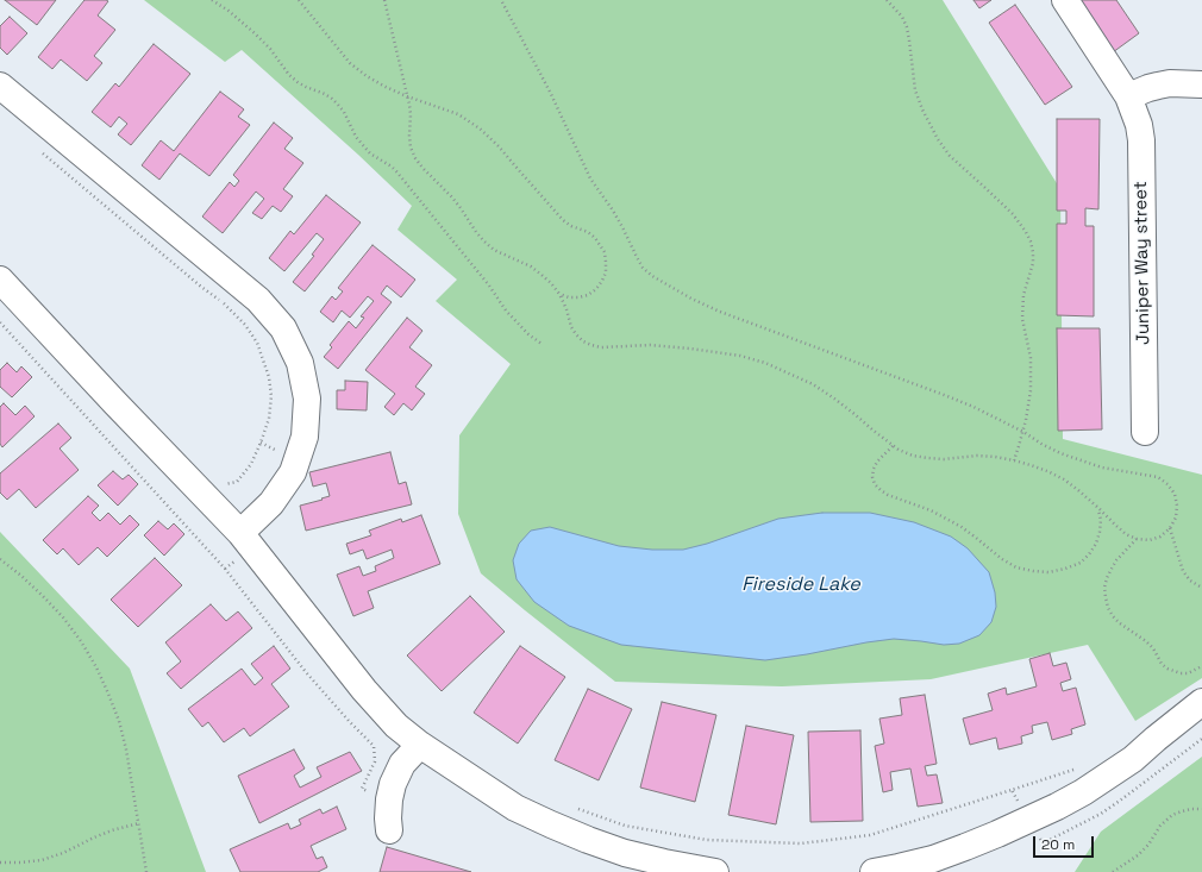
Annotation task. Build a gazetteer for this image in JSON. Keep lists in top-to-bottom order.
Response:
{
  "streets": {
    "street": ["Juniper Way street"]
  },
  "water": ["Fireside Lake"],
  "scale_bar": "20 m"
}
